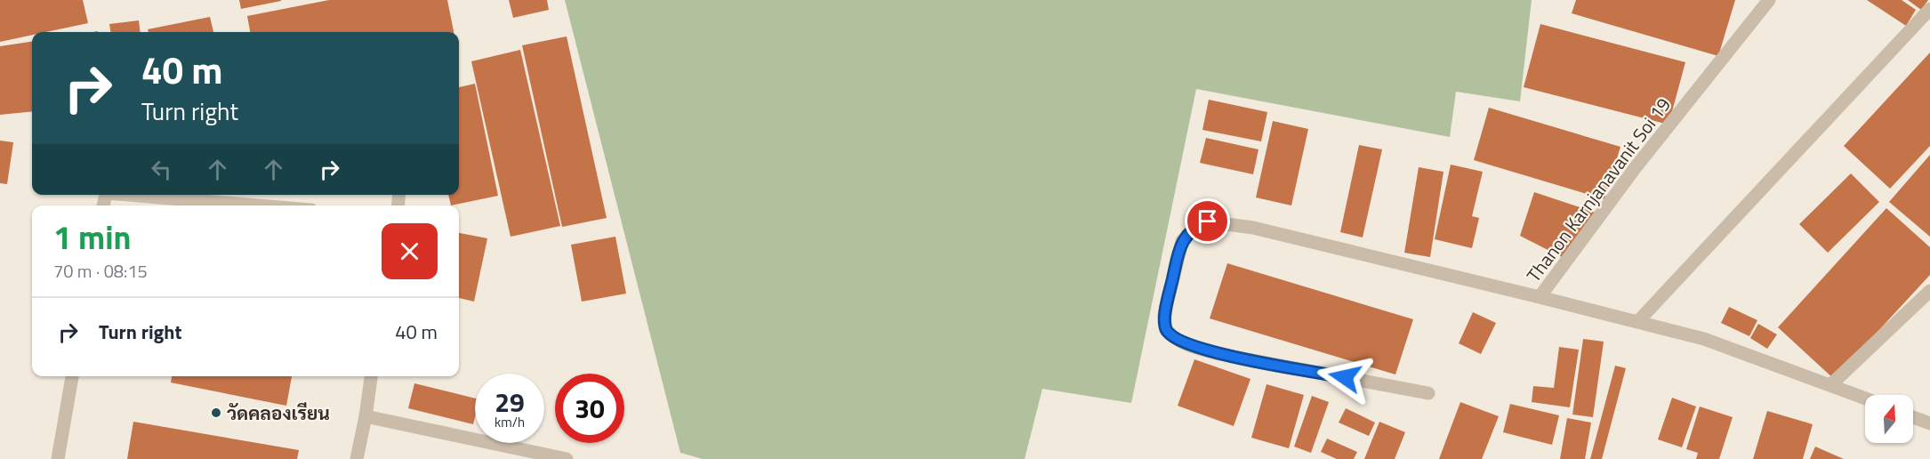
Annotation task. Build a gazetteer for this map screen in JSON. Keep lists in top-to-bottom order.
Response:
{
  "streets": {
    "street": ["Thanon Karnjanavanit Soi 19"]
  },
  "places": ["วัดคลองเรียน"],
  "north": "top",
  "page": {
    "turn": ["40 m", "Turn right"],
    "heading": ["1 min", "70 m · 08:15"],
    "list": [
      {
        "name": "Turn right",
        "value": "40 m"
      }
    ],
    "speed": "29 km/h",
    "limit": "30"
  }
}
